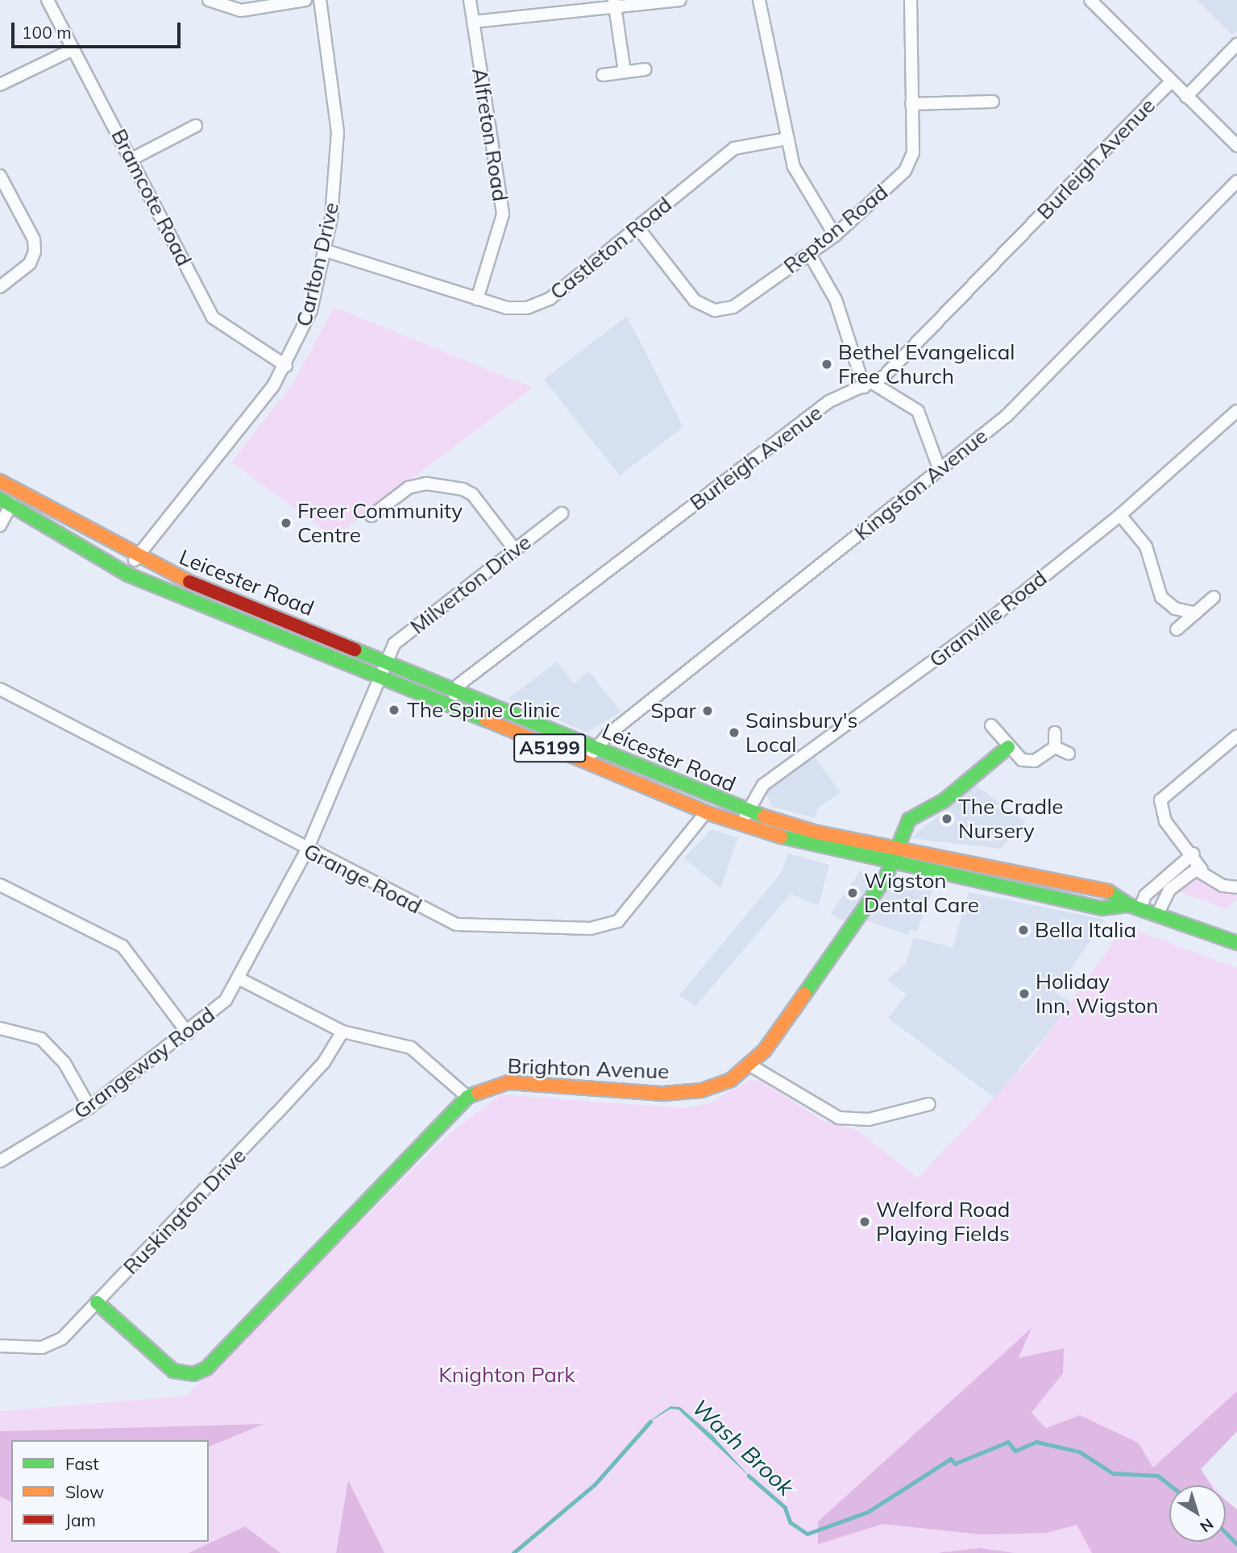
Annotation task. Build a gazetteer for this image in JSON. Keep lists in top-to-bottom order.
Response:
{
  "streets": {
    "main road": ["Leicester Road", "A5199", "Brighton Avenue"],
    "street": [
      "Alfreton Road",
      "Burleigh Avenue",
      "Bramcote Road",
      "Repton Road",
      "Castleton Road",
      "Carlton Drive",
      "Kingston Avenue",
      "Milverton Drive",
      "Granville Road",
      "Grange Road",
      "Grangeway Road",
      "Ruskington Drive"
    ]
  },
  "crossings": [
    ["Alfreton Road", "Castleton Road"],
    ["Burleigh Avenue", "Leicester Road"],
    ["Bramcote Road", "Carlton Drive"],
    ["Repton Road", "Castleton Road"],
    ["Castleton Road", "Carlton Drive"],
    ["Carlton Drive", "Leicester Road"],
    ["Kingston Avenue", "Leicester Road"],
    ["Leicester Road", "Milverton Drive"],
    ["Leicester Road", "Granville Road"],
    ["Leicester Road", "A5199"],
    ["Leicester Road", "Grange Road"],
    ["Leicester Road", "Grangeway Road"],
    ["Leicester Road", "Brighton Avenue"],
    ["Milverton Drive", "Grangeway Road"],
    ["Grange Road", "Grangeway Road"],
    ["Brighton Avenue", "Ruskington Drive"]
  ],
  "water": ["Wash Brook"],
  "parks": ["Knighton Park"],
  "places": [
    "Bethel Evangelical Free Church",
    "Freer Community Centre",
    "The Spine Clinic",
    "Spar",
    "Sainsbury's Local",
    "The Cradle Nursery",
    "Wigston Dental Care",
    "Bella Italia",
    "Holiday Inn, Wigston",
    "Welford Road Playing Fields"
  ],
  "legend": ["Fast", "Slow", "Jam"],
  "scale_bar": "100 m",
  "north": "bottom right"
}
